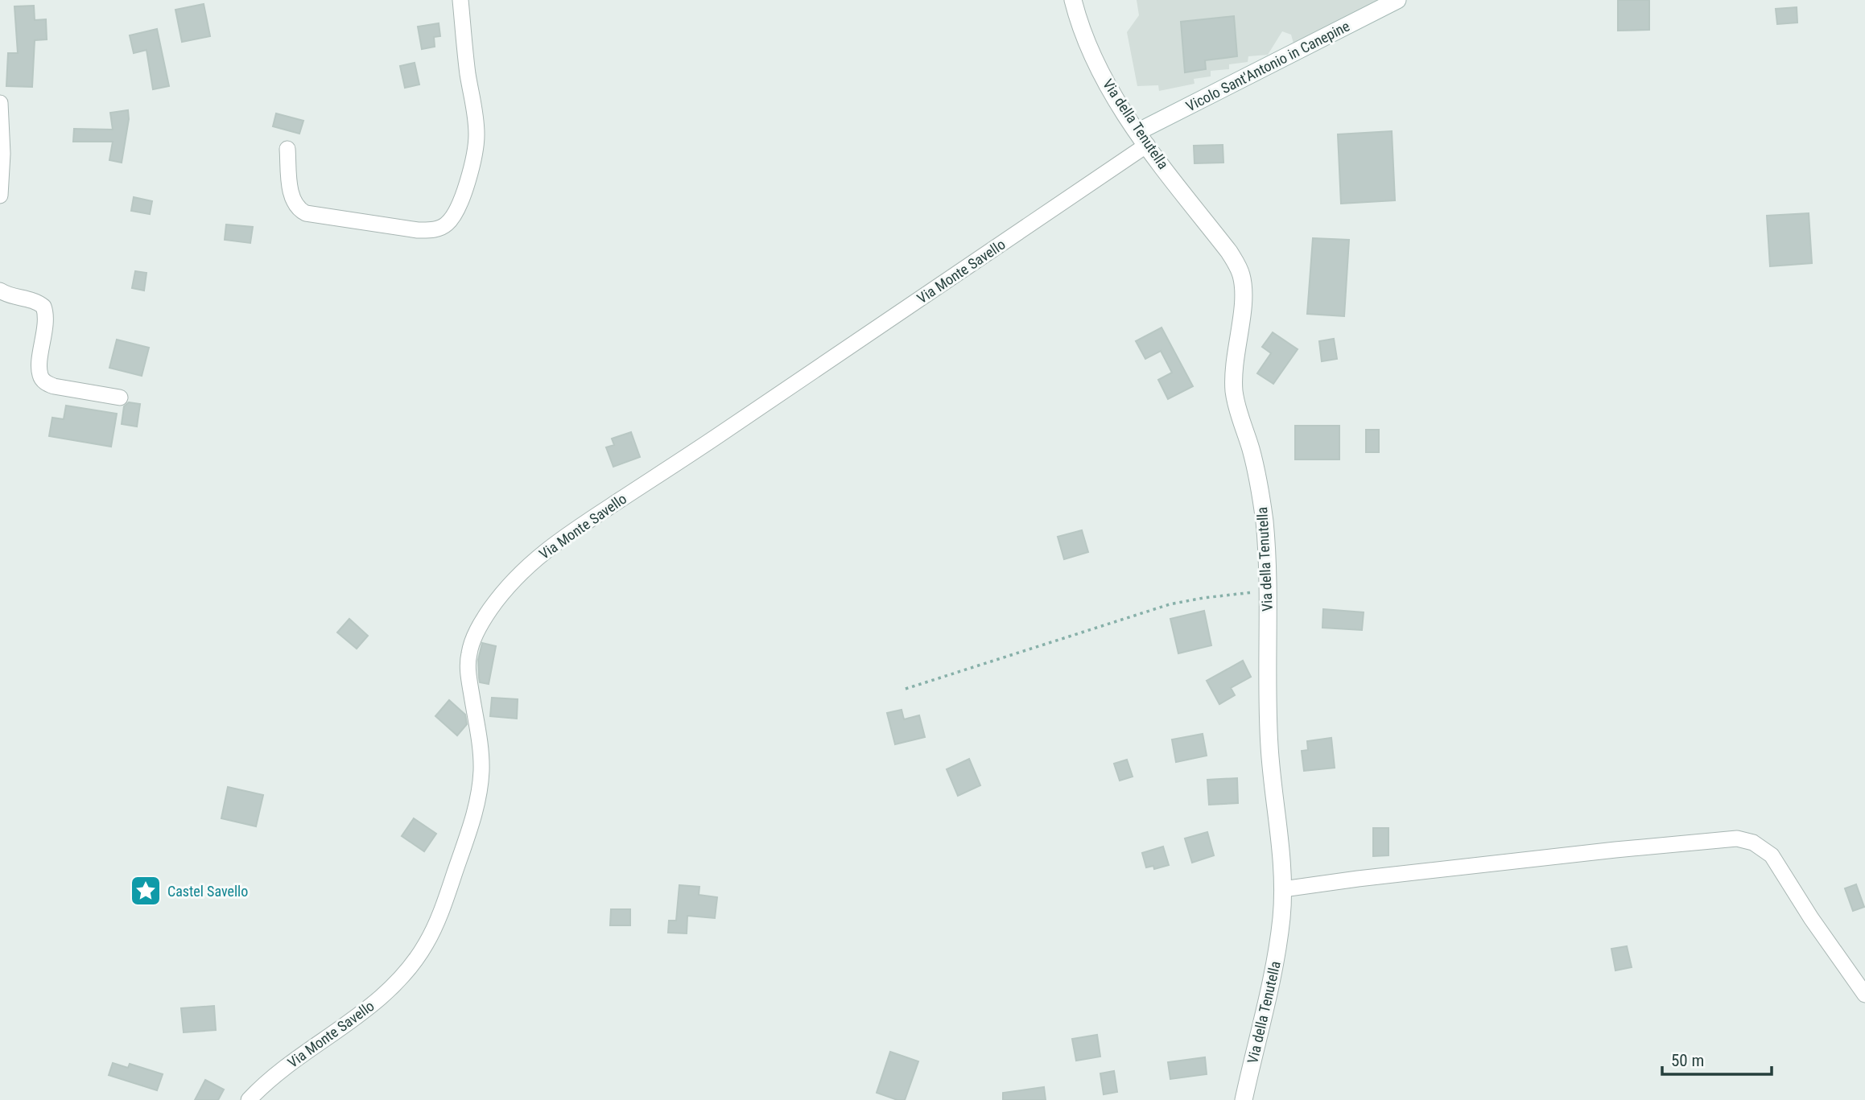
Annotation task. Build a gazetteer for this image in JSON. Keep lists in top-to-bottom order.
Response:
{
  "streets": {
    "street": ["Vicolo Sant'Antonio in Canepine", "Via della Tenutella", "Via Monte Savello"]
  },
  "crossings": [
    ["Vicolo Sant'Antonio in Canepine", "Via della Tenutella"],
    ["Vicolo Sant'Antonio in Canepine", "Via Monte Savello"],
    ["Via della Tenutella", "Via Monte Savello"]
  ],
  "places": {
    "place": ["Castel Savello"]
  },
  "scale_bar": "50 m"
}
